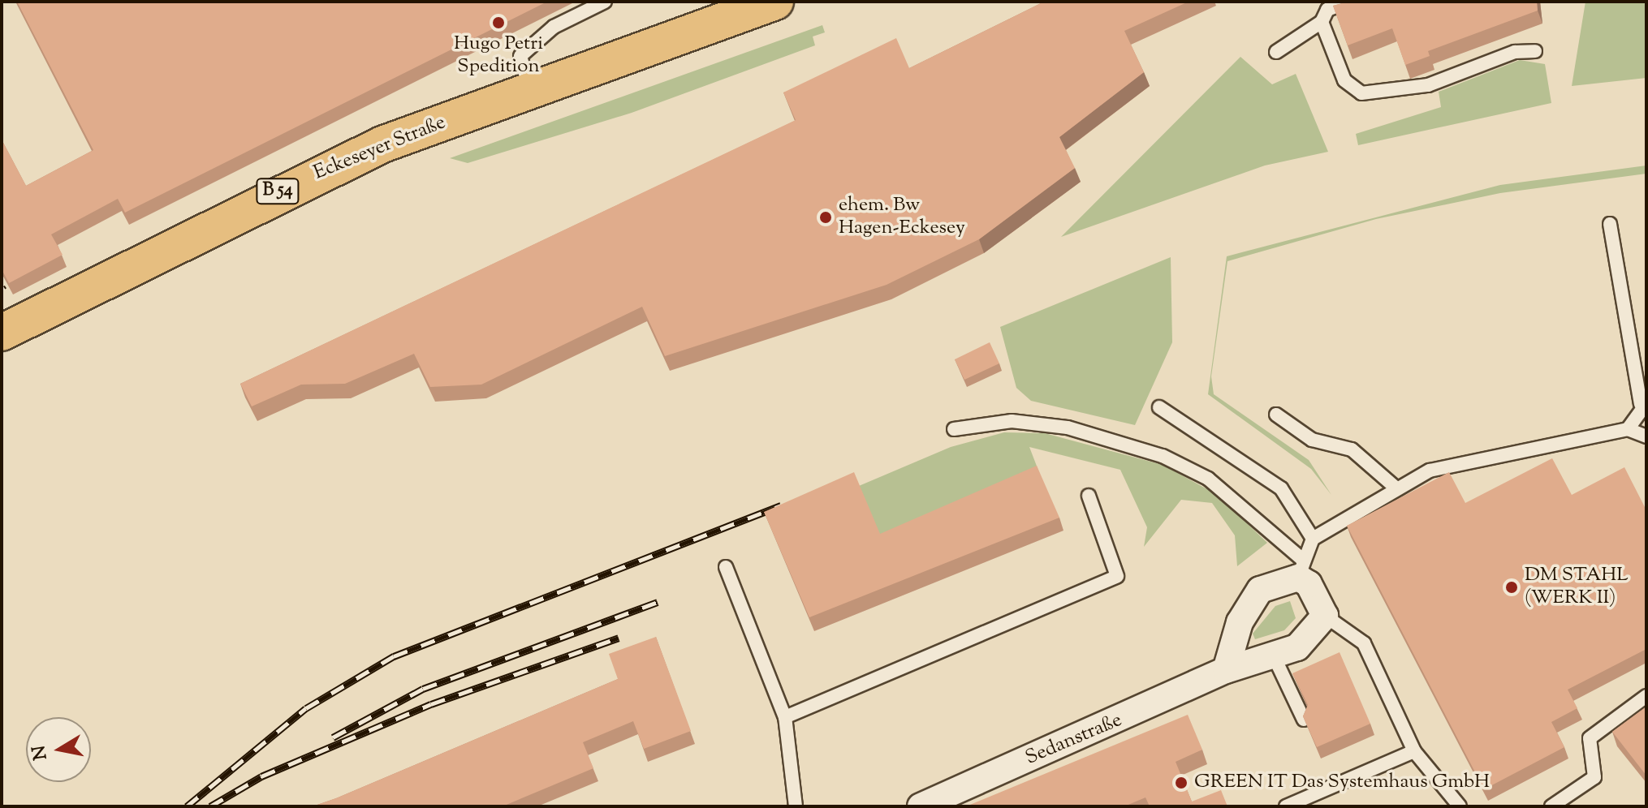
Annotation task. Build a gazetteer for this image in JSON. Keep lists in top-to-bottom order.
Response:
{
  "streets": {
    "main road": ["Eckeseyer Straße", "B 54"],
    "street": ["Sedanstraße"]
  },
  "places": [
    "Hugo Petri Spedition",
    "ehem. Bw Hagen-Eckesey",
    "DM STAHL (WERK II)",
    "GREEN IT Das Systemhaus GmbH"
  ],
  "north": "left"
}
